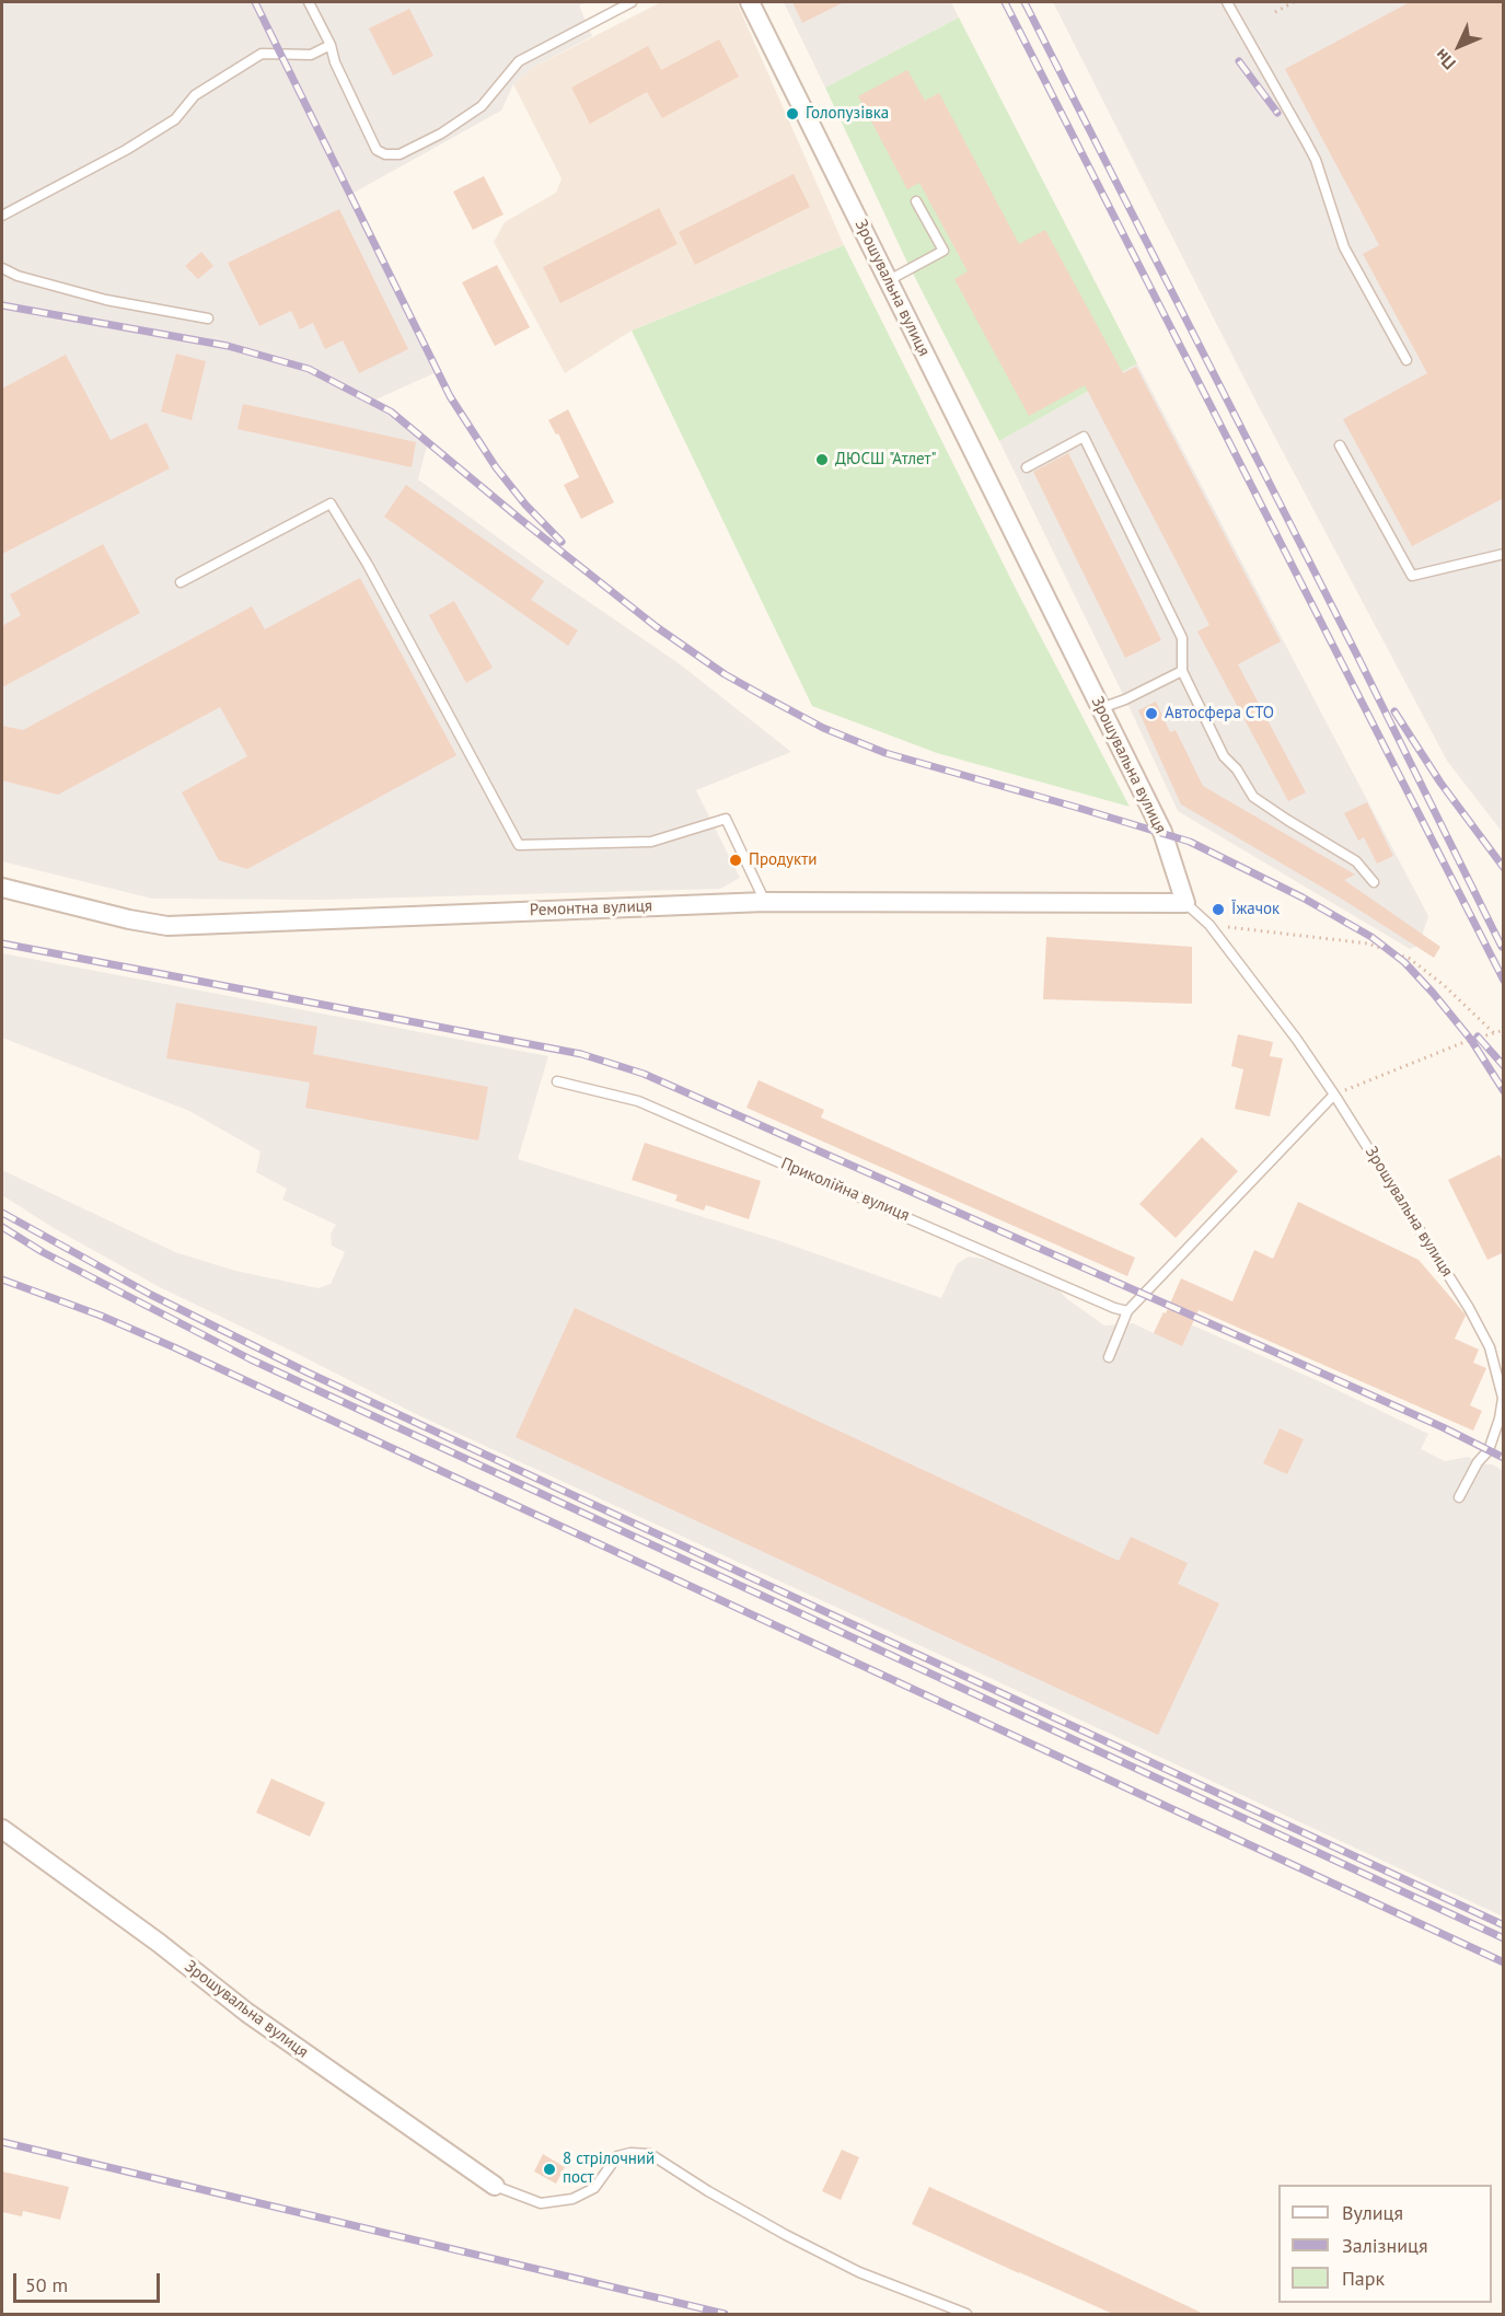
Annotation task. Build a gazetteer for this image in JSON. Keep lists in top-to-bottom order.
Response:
{
  "streets": {
    "street": ["Зрошувальна вулиця", "Ремонтна вулиця"],
    "lane": ["Приколійна вулиця"]
  },
  "crossings": [
    ["Зрошувальна вулиця", "Ремонтна вулиця"]
  ],
  "places": [
    "Голопузівка",
    "ДЮСШ \"Атлет\"",
    "Автосфера СТО",
    "Продукти",
    "Їжачок",
    "8 стрілочний пост"
  ],
  "legend": ["Вулиця", "Залізниця", "Парк"],
  "scale_bar": "50 m",
  "north": "bottom left"
}
